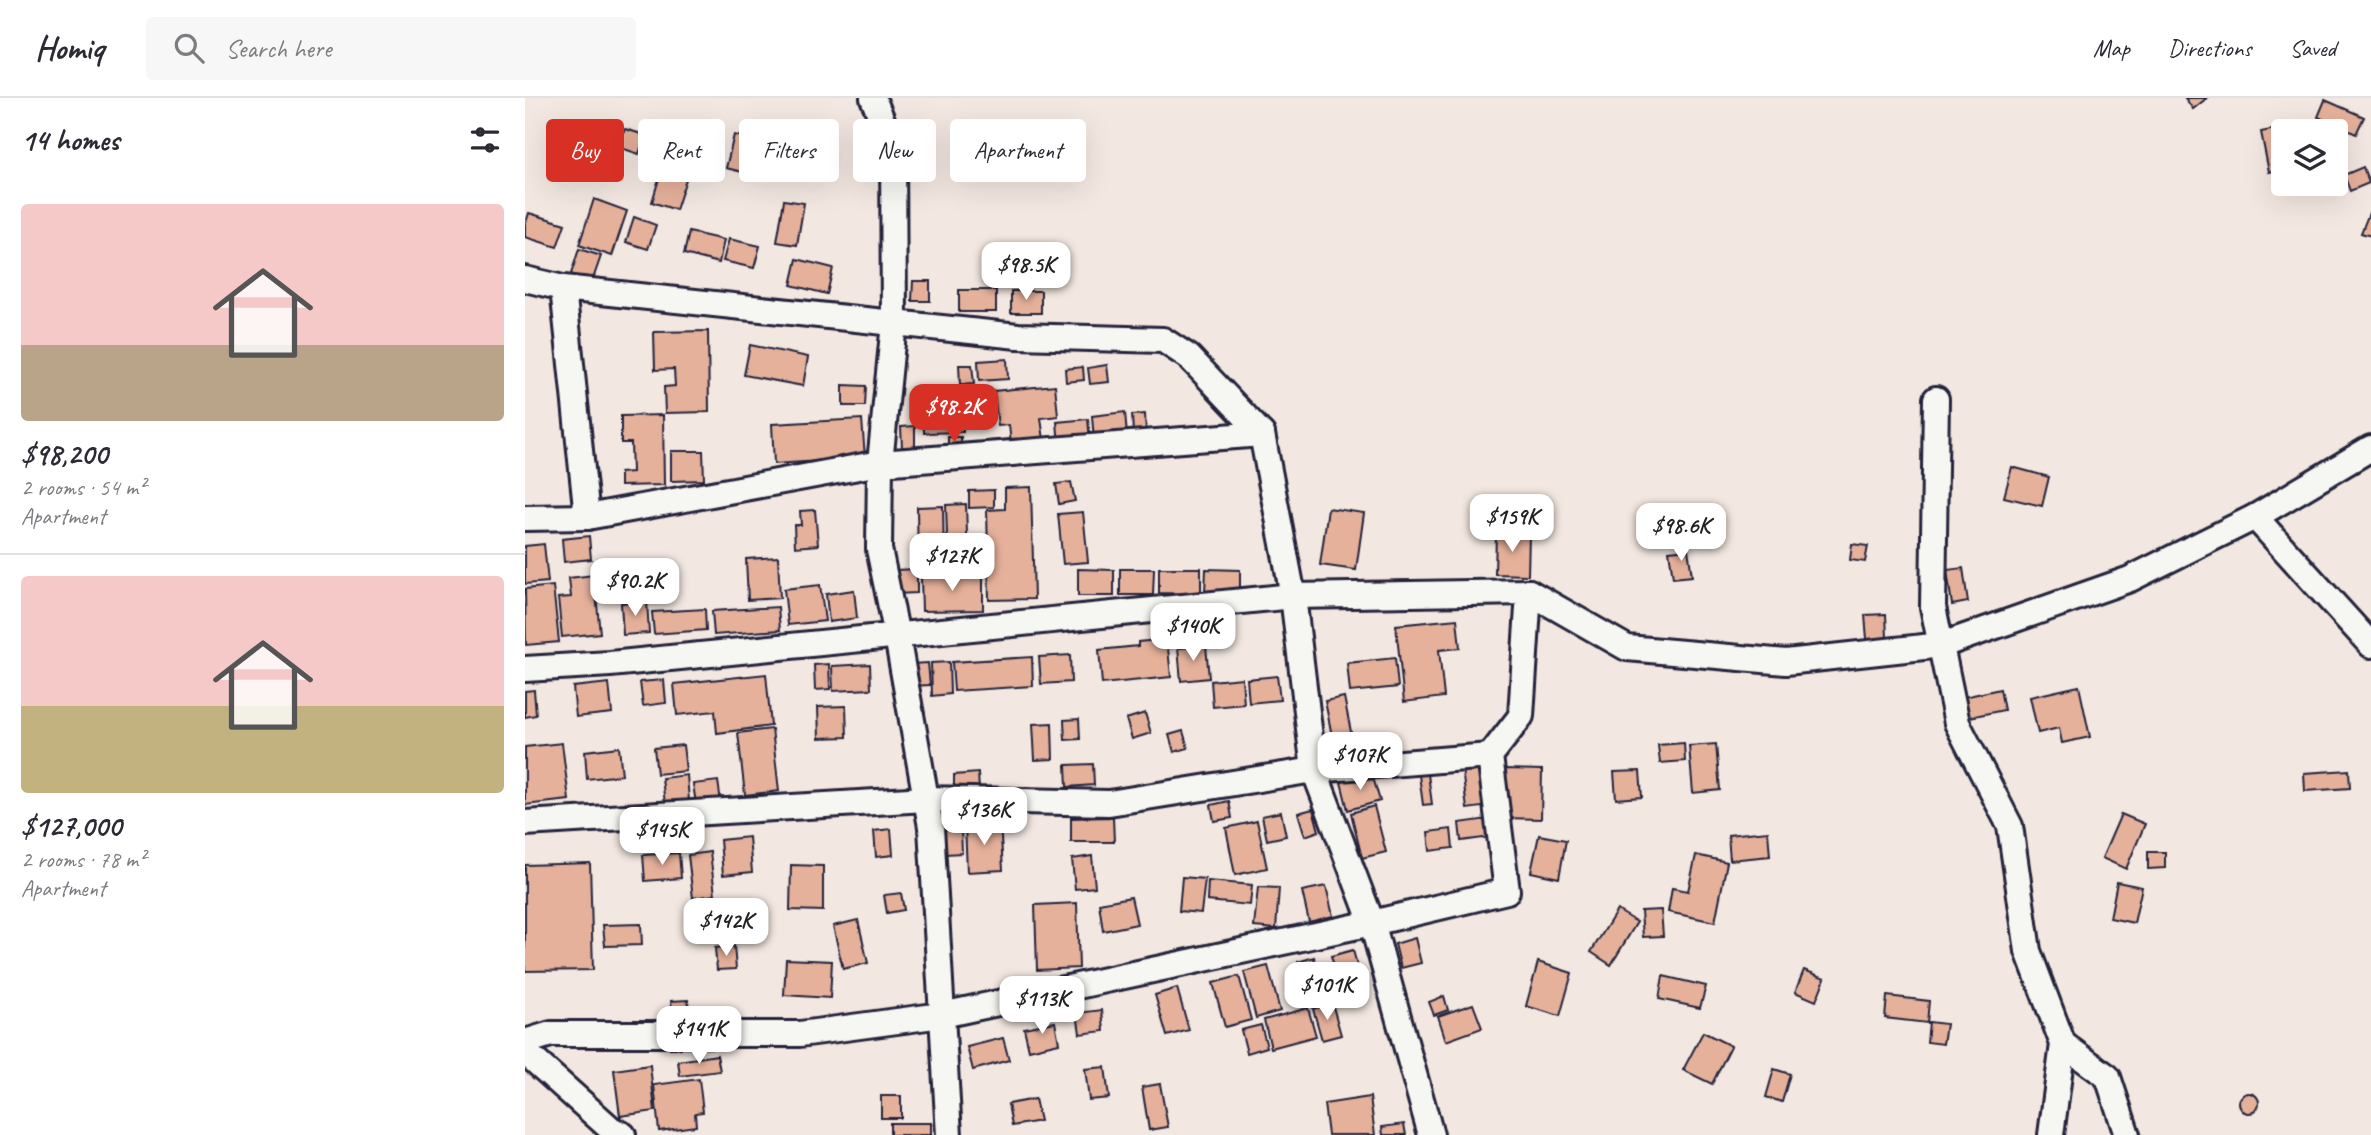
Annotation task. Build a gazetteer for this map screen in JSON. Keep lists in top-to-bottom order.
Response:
{
  "page": {
    "header": "Homiq",
    "search": "Search here",
    "nav": ["Map", "Directions", "Saved"],
    "heading": "14 homes",
    "chip": [
      "Buy",
      "Rent",
      "Filters",
      "New",
      "Apartment"
    ],
    "list": [
      {
        "name": "$98,200",
        "note": "2 rooms · 54 m² · Apartment"
      },
      {
        "name": "$127,000",
        "note": "2 rooms · 78 m² · Apartment"
      }
    ],
    "price": [
      "$98.5K",
      "$98.2K",
      "$159K",
      "$98.6K",
      "$127K",
      "$90.2K",
      "$140K",
      "$107K",
      "$136K",
      "$145K",
      "$142K",
      "$101K",
      "$113K",
      "$141K"
    ]
  }
}
